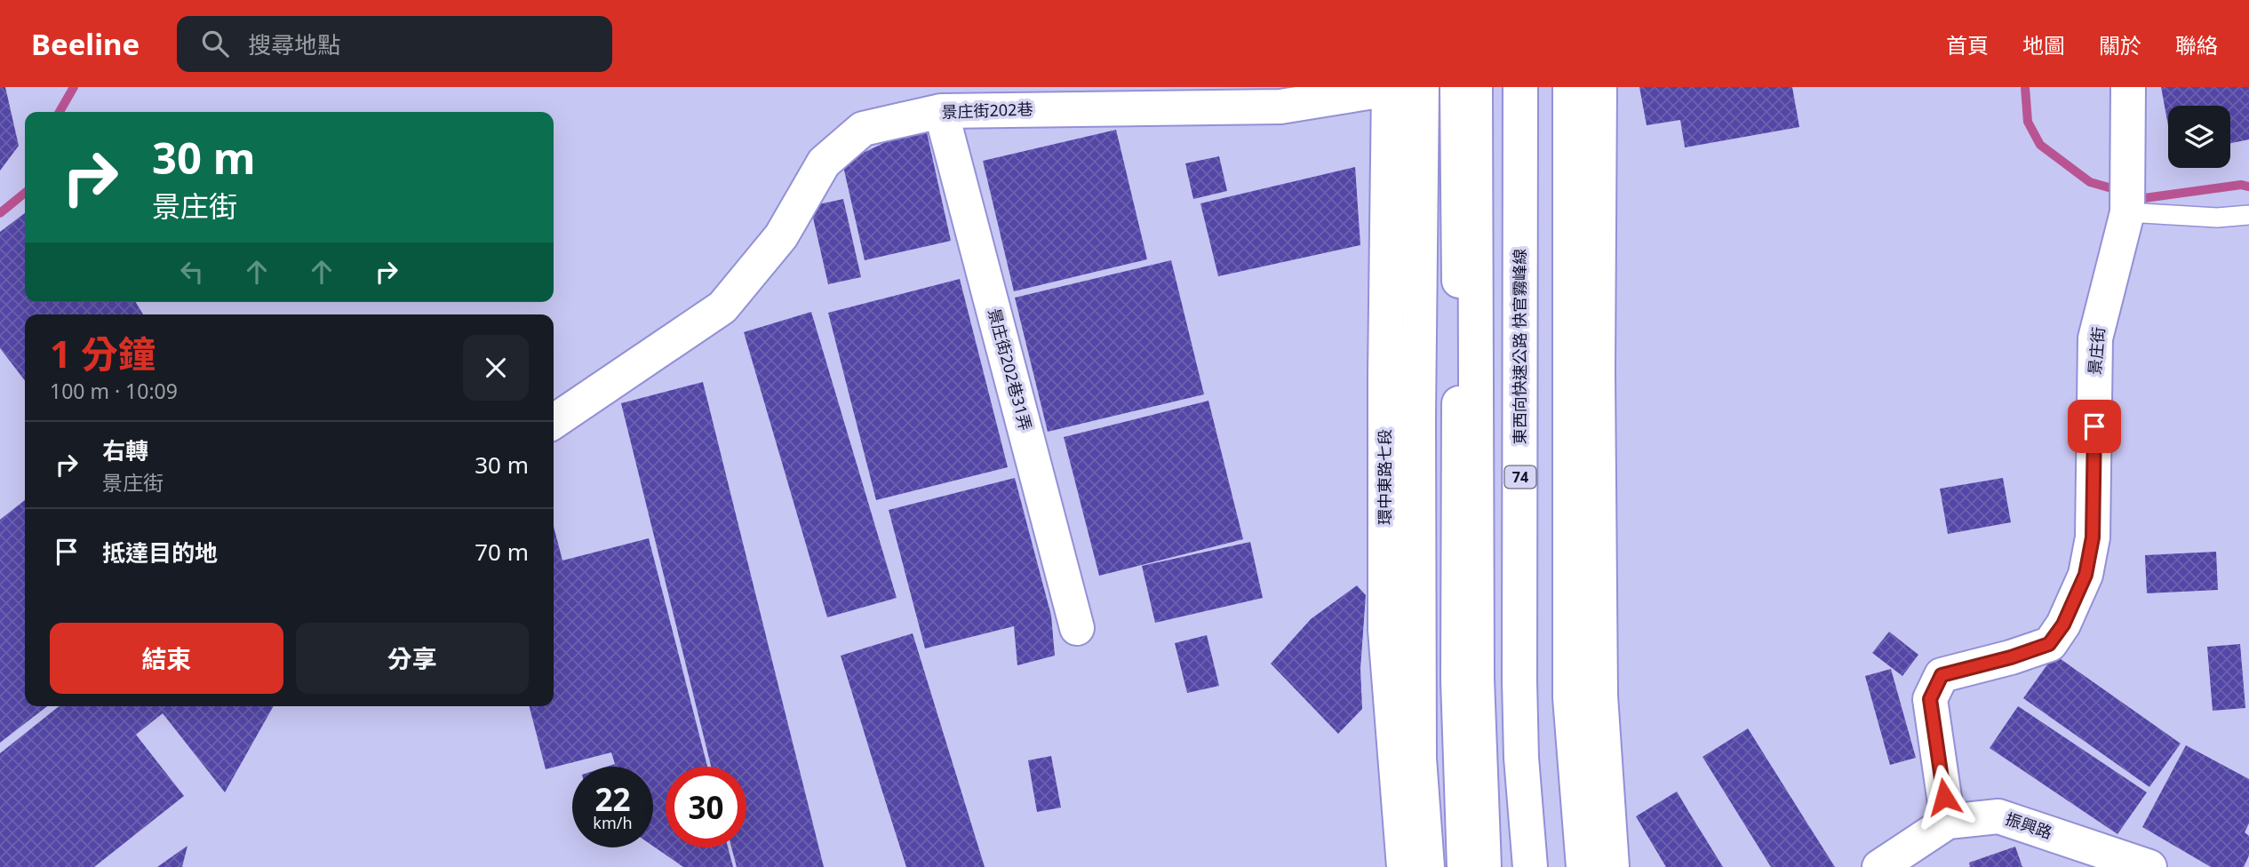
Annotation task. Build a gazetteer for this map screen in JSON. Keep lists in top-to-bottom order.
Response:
{
  "streets": {
    "main road": [
      "景庄街202巷",
      "東西向快速公路 快官霧峰線",
      "景庄街",
      "景庄街202巷31弄",
      "環中東路七段",
      "74",
      "振興路"
    ]
  },
  "crossings": [
    ["景庄街202巷", "景庄街202巷31弄"],
    ["景庄街202巷", "環中東路七段"],
    ["景庄街", "振興路"]
  ],
  "page": {
    "header": "Beeline",
    "search": "搜尋地點",
    "nav": [
      "首頁",
      "地圖",
      "關於",
      "聯絡"
    ],
    "turn": ["30 m", "景庄街"],
    "heading": ["1 分鐘", "100 m · 10:09"],
    "list": [
      {
        "name": "右轉",
        "note": "景庄街",
        "value": "30 m"
      },
      {
        "name": "抵達目的地",
        "value": "70 m"
      }
    ],
    "buttons": ["結束", "分享"],
    "speed": "22 km/h",
    "limit": "30"
  }
}
